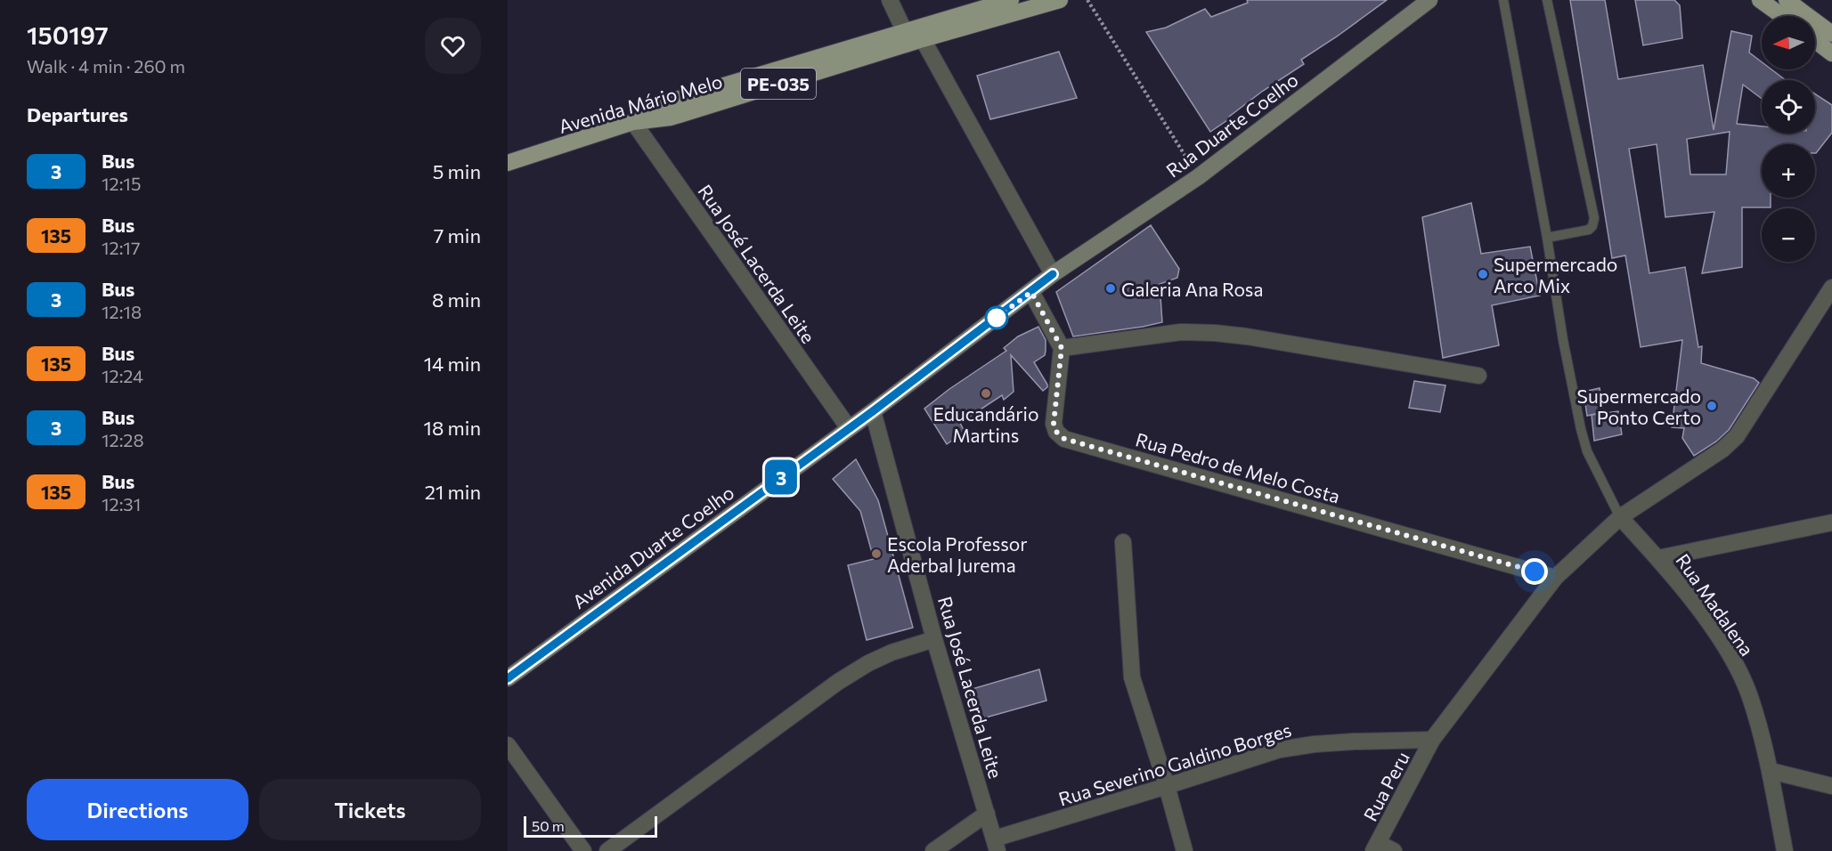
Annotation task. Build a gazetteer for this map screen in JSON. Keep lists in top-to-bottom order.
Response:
{
  "streets": {
    "main road": [
      "PE-035",
      "Avenida Mário Melo",
      "Rua Duarte Coelho",
      "Avenida Duarte Coelho"
    ],
    "street": [
      "Rua José Lacerda Leite",
      "Rua Pedro de Melo Costa",
      "Rua Madalena",
      "Rua Severino Galdino Borges",
      "Rua Peru"
    ]
  },
  "crossings": [
    ["PE-035", "Avenida Mário Melo"],
    ["PE-035", "Rua José Lacerda Leite"],
    ["Avenida Mário Melo", "Rua José Lacerda Leite"],
    ["Rua Duarte Coelho", "Avenida Duarte Coelho"],
    ["Rua José Lacerda Leite", "Avenida Duarte Coelho"],
    ["Rua José Lacerda Leite", "Rua Severino Galdino Borges"],
    ["Rua Pedro de Melo Costa", "Rua Peru"],
    ["Rua Madalena", "Rua Peru"],
    ["Rua Severino Galdino Borges", "Rua Peru"]
  ],
  "places": [
    "Supermercado Arco Mix",
    "Galeria Ana Rosa",
    "Educandário Martins",
    "Supermercado Ponto Certo",
    "Escola Professor Aderbal Jurema"
  ],
  "lines": ["bus line 3"],
  "scale_bar": "50 m",
  "north": "left",
  "page": {
    "heading": [
      ["150197", "Walk · 4 min · 260 m"],
      "Departures"
    ],
    "on_map": "3",
    "map_buttons": ["+", "−"],
    "list": [
      {
        "mark": "3",
        "name": "Bus",
        "note": "12:15",
        "value": "5 min"
      },
      {
        "mark": "135",
        "name": "Bus",
        "note": "12:17",
        "value": "7 min"
      },
      {
        "mark": "3",
        "name": "Bus",
        "note": "12:18",
        "value": "8 min"
      },
      {
        "mark": "135",
        "name": "Bus",
        "note": "12:24",
        "value": "14 min"
      },
      {
        "mark": "3",
        "name": "Bus",
        "note": "12:28",
        "value": "18 min"
      },
      {
        "mark": "135",
        "name": "Bus",
        "note": "12:31",
        "value": "21 min"
      }
    ],
    "buttons": ["Directions", "Tickets"],
    "scale": "50 m"
  }
}
